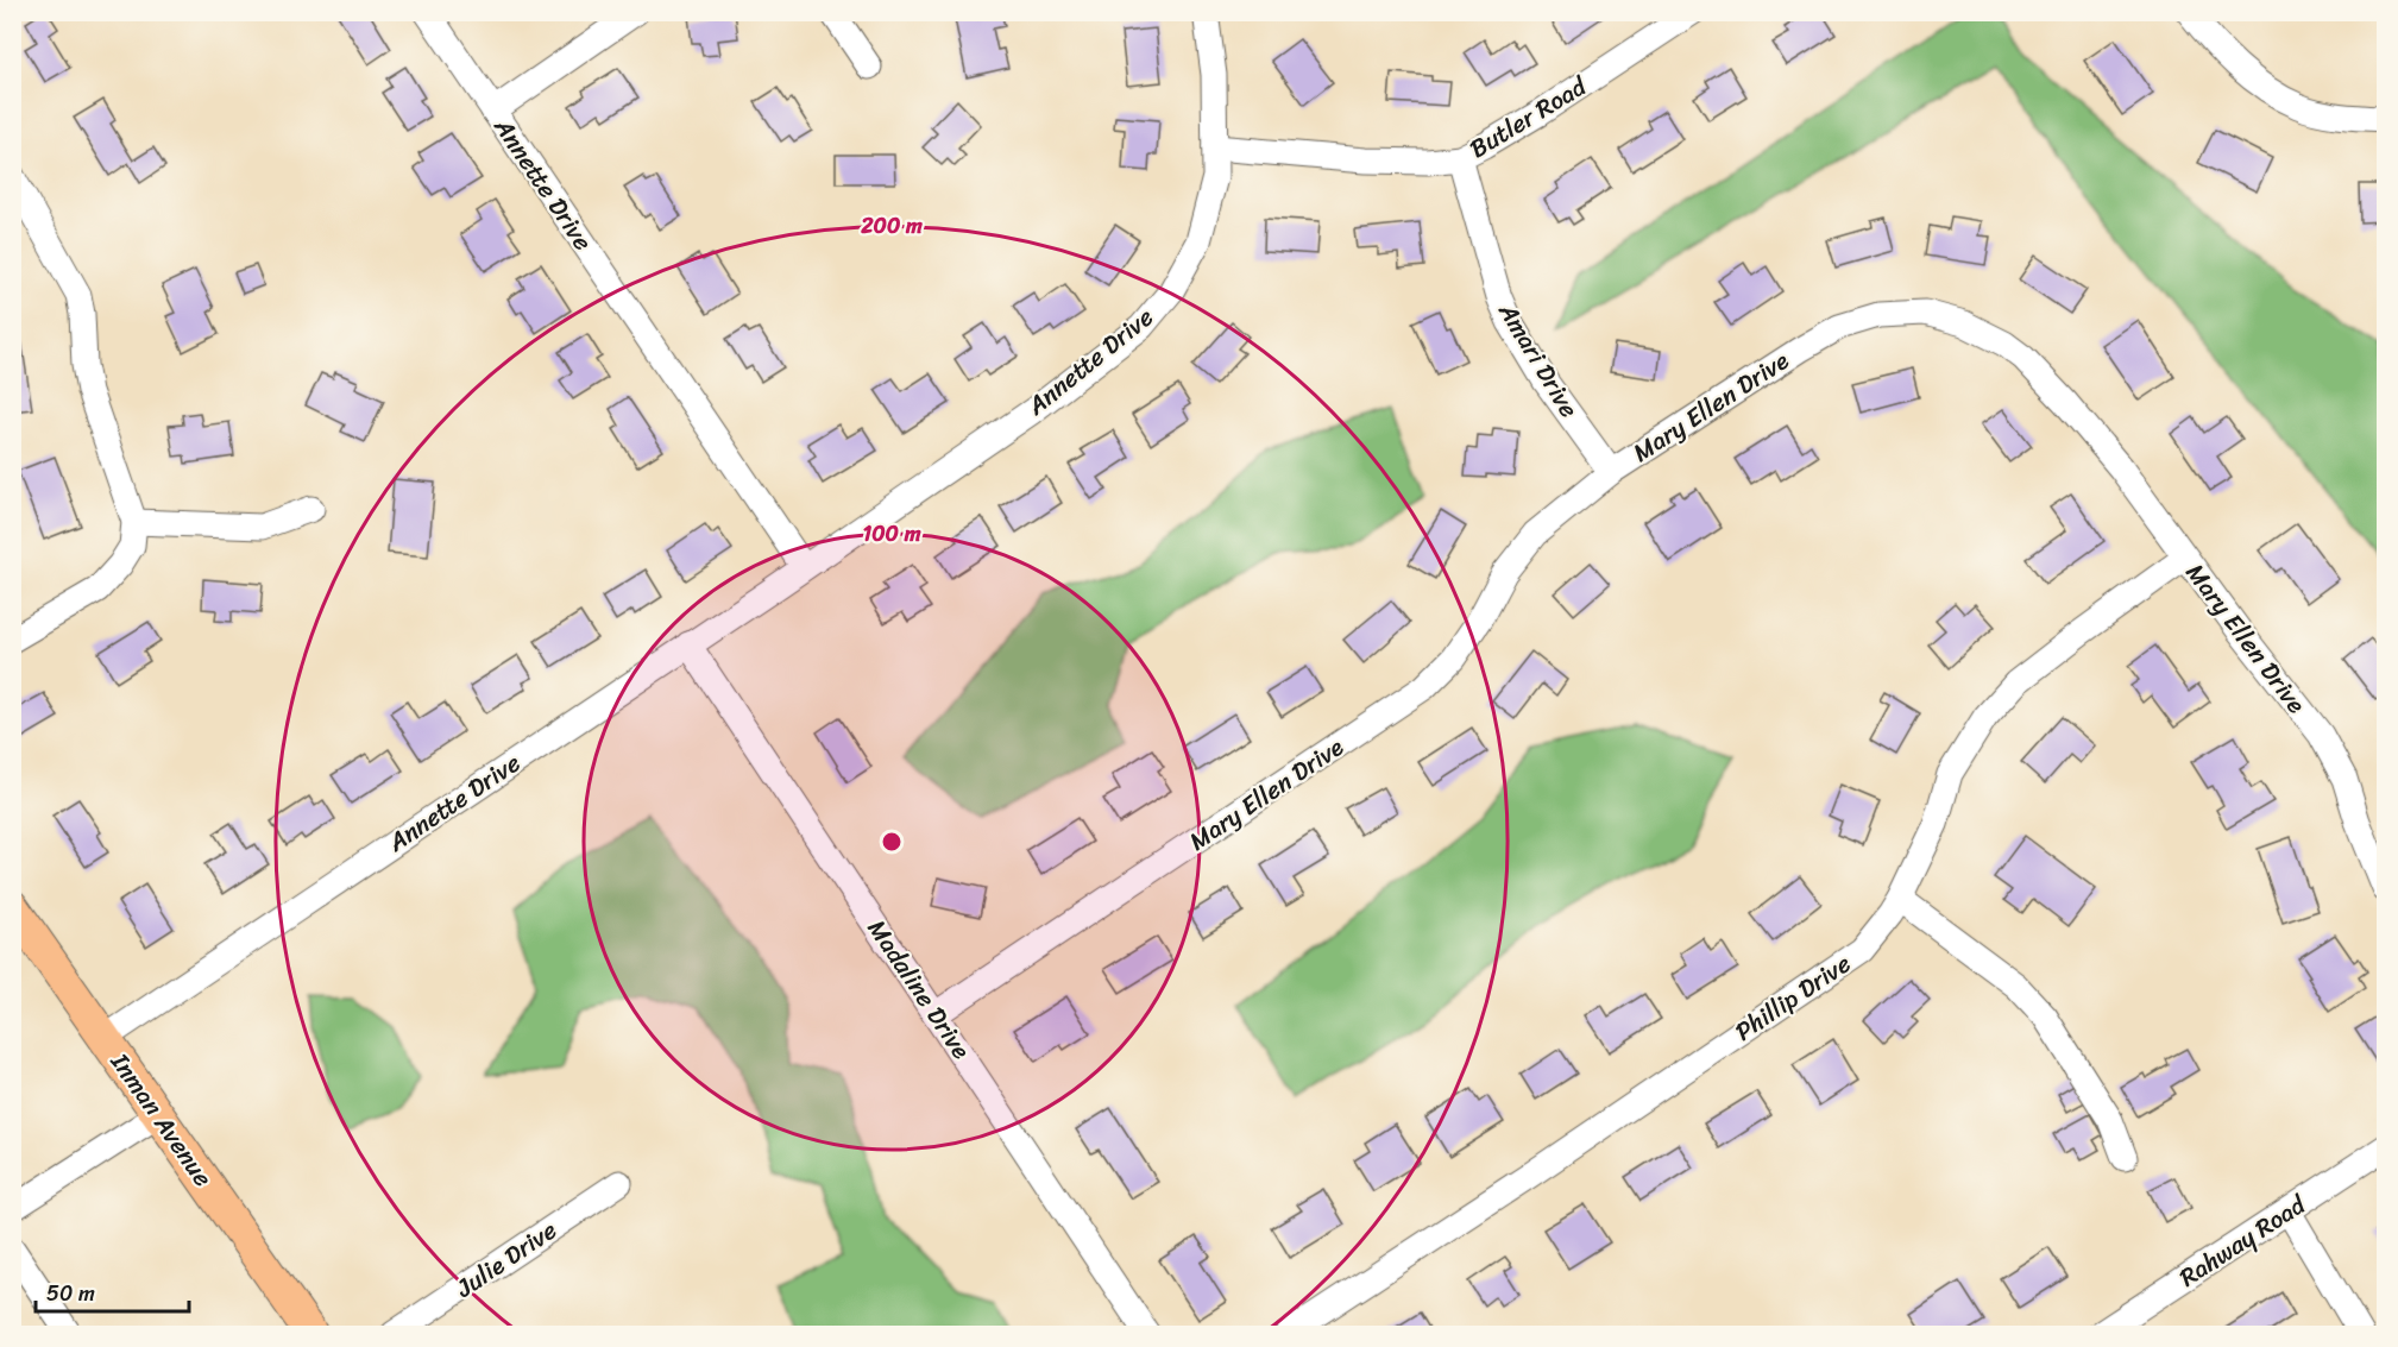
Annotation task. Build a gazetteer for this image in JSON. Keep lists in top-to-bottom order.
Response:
{
  "streets": {
    "main road": ["Inman Avenue"],
    "street": [
      "Butler Road",
      "Annette Drive",
      "Amari Drive",
      "Mary Ellen Drive",
      "Madaline Drive",
      "Phillip Drive",
      "Rahway Road",
      "Julie Drive"
    ]
  },
  "crossings": [
    ["Butler Road", "Annette Drive"],
    ["Butler Road", "Amari Drive"],
    ["Annette Drive", "Madaline Drive"],
    ["Annette Drive", "Inman Avenue"],
    ["Amari Drive", "Mary Ellen Drive"],
    ["Mary Ellen Drive", "Madaline Drive"],
    ["Mary Ellen Drive", "Phillip Drive"]
  ],
  "scale_bar": "50 m",
  "rings": ["200 m", "100 m"]
}
